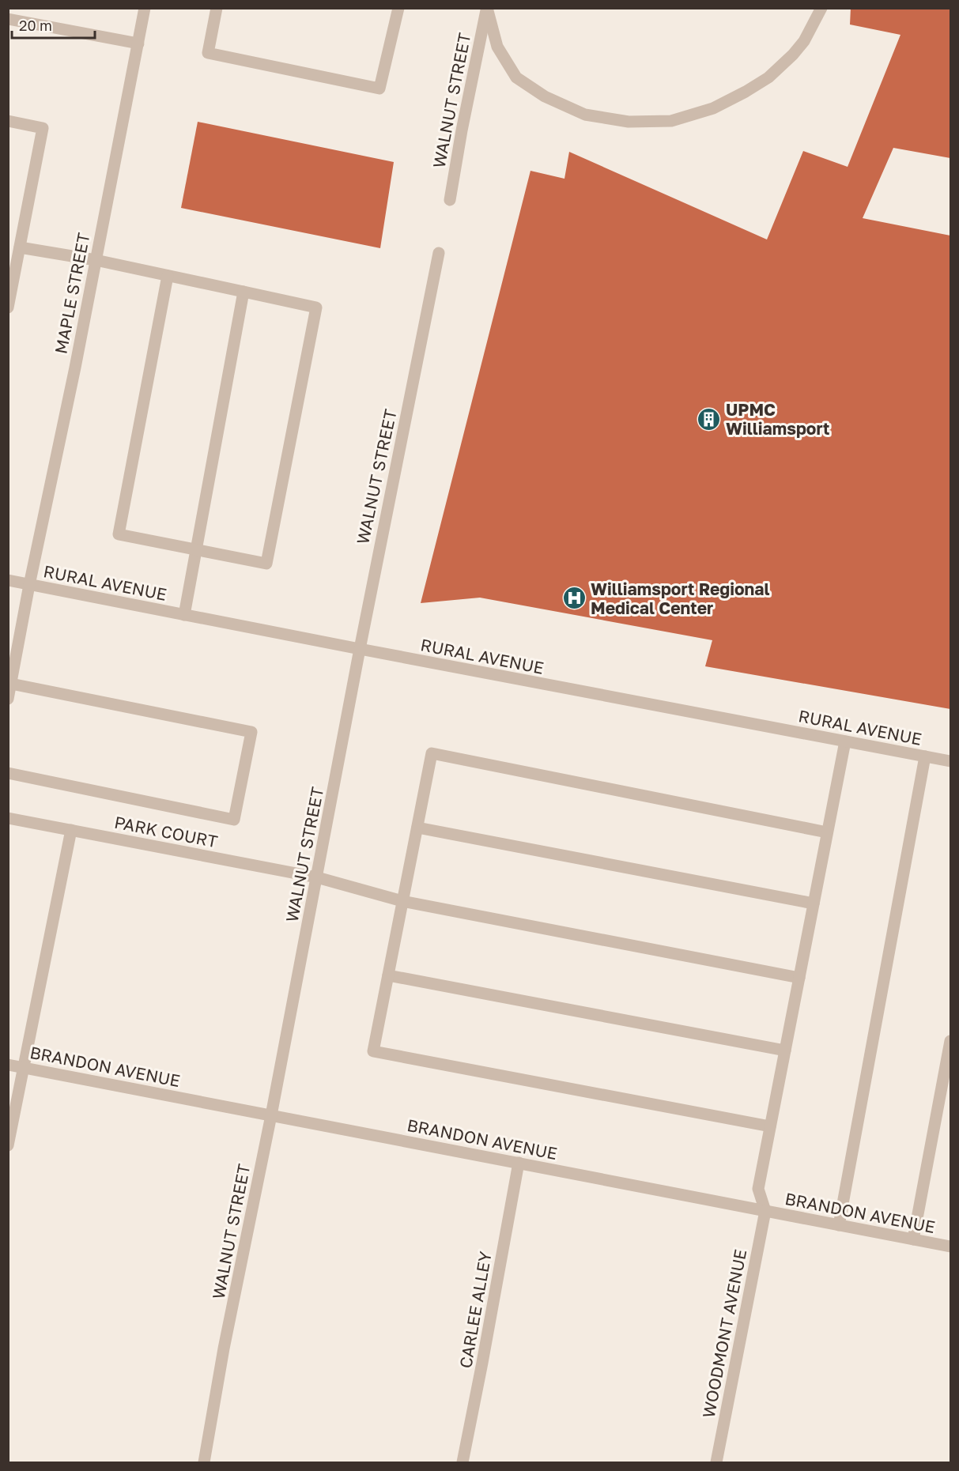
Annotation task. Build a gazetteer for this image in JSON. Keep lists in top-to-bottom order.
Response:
{
  "streets": {
    "street": [
      "WALNUT STREET",
      "MAPLE STREET",
      "RURAL AVENUE",
      "PARK COURT",
      "BRANDON AVENUE",
      "CARLEE ALLEY",
      "WOODMONT AVENUE"
    ]
  },
  "crossings": [
    ["WALNUT STREET", "RURAL AVENUE"],
    ["WALNUT STREET", "PARK COURT"],
    ["WALNUT STREET", "BRANDON AVENUE"],
    ["MAPLE STREET", "RURAL AVENUE"],
    ["BRANDON AVENUE", "CARLEE ALLEY"],
    ["BRANDON AVENUE", "WOODMONT AVENUE"]
  ],
  "places": {
    "building": ["UPMC Williamsport"],
    "hospital": ["Williamsport Regional Medical Center"]
  },
  "scale_bar": "20 m"
}
